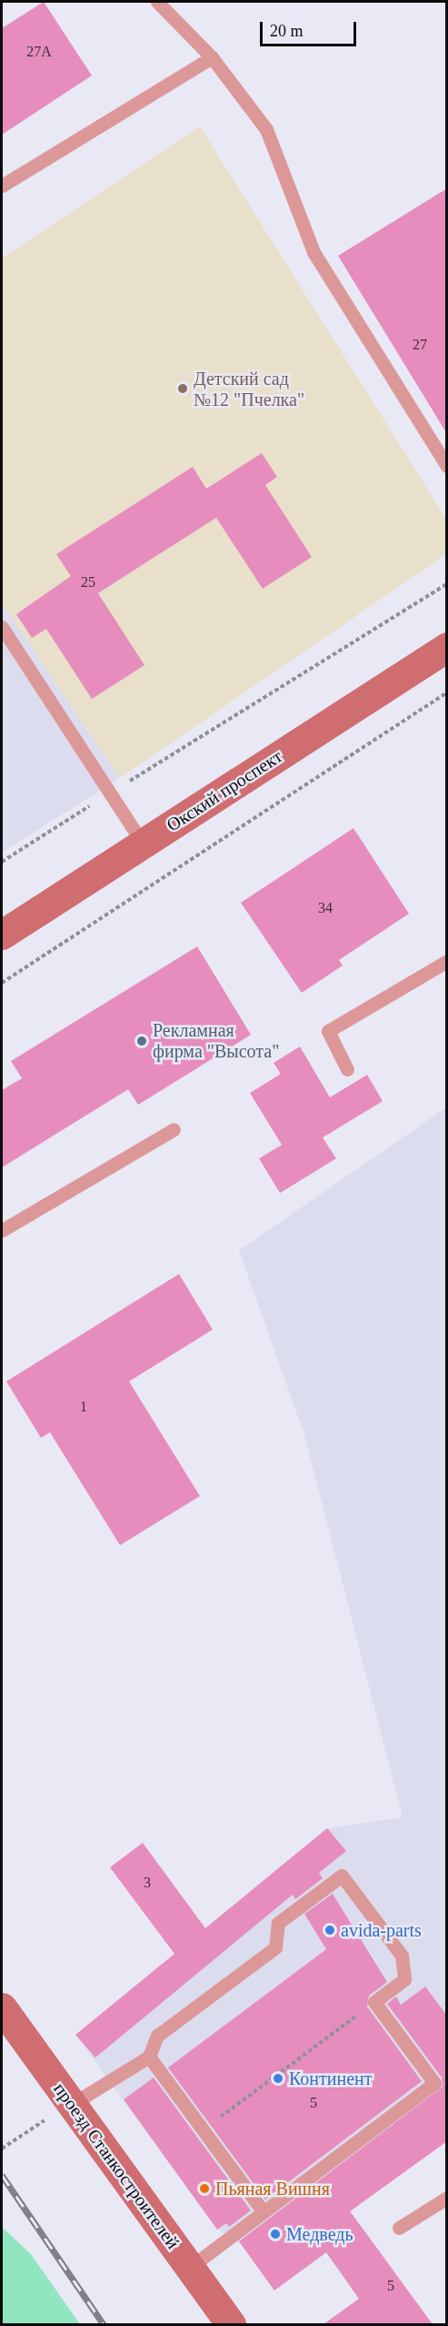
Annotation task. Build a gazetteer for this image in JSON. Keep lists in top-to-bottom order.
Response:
{
  "streets": {
    "main road": ["Окский проспект", "проезд Станкостроителей"]
  },
  "places": [
    "Детский сад №12 \"Пчелка\"",
    "Рекламная фирма \"Высота\"",
    "avida-parts",
    "Континент",
    "Пьяная Вишня",
    "Медведь"
  ],
  "house_numbers": [
    "27А",
    "27",
    "25",
    "34",
    "1",
    "3",
    "5",
    "5"
  ],
  "scale_bar": "20 m"
}
